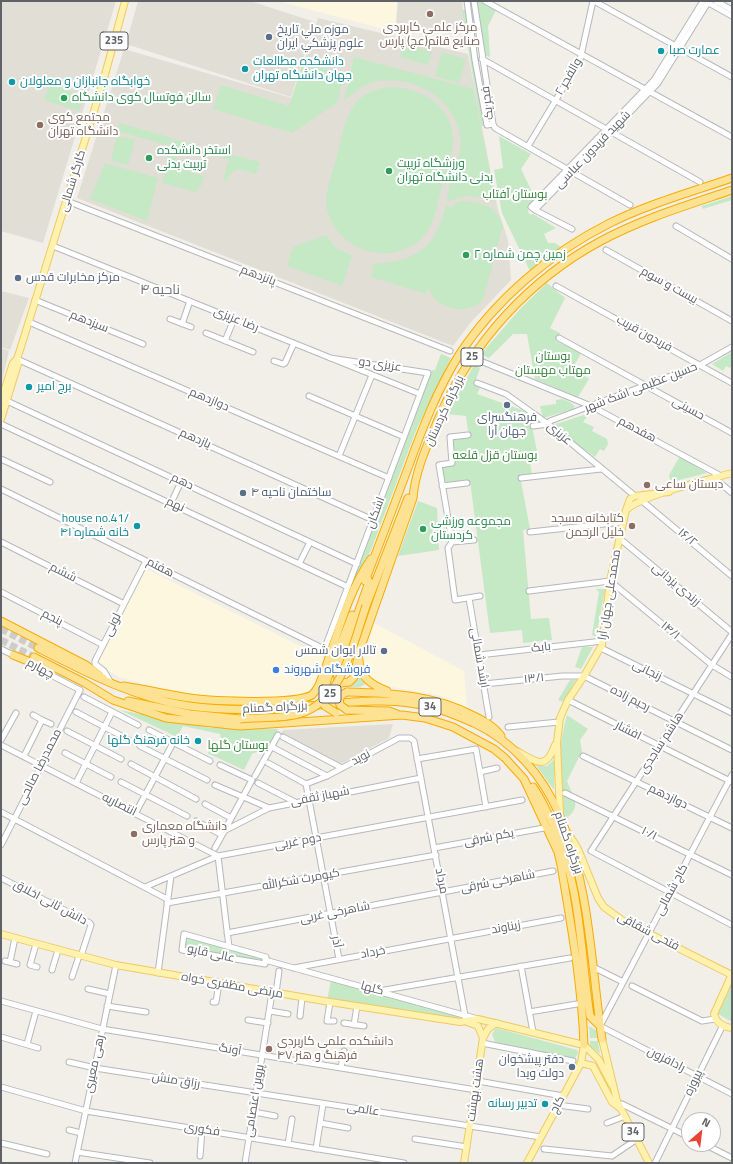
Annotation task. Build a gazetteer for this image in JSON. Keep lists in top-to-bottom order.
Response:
{
  "streets": {
    "highway": [
      "25",
      "بزرگراه کردستان",
      "34",
      "بزرگراه گمنام"
    ],
    "main road": [
      "235",
      "کارگر شمالی",
      "محمدعلی جهان آرا",
      "فتحی شقاقی",
      "مرتضی مظفری خواه",
      "گلها",
      "هشت بهشت",
      "کاج"
    ],
    "street": [
      "والفجر ۲",
      "فجر یک",
      "شهید فریدون عباسی",
      "پانزدهم",
      "بیست و سوم",
      "رضا عزیزی",
      "سیزدهم",
      "فریدون قریب",
      "عزیزی دو",
      "حسین عظیمی اشک شهر",
      "دوازدهم",
      "حسینی",
      "هفدهم",
      "عزیزی",
      "یازدهم",
      "دهم",
      "نهم",
      "اشکان",
      "۱۶/۲",
      "هفتم",
      "ششم",
      "زرندی یزدانی",
      "پنجم",
      "لونی",
      "۱۴/۱",
      "بابک",
      "ارشد شمالی",
      "چهارم",
      "زنجانی",
      "۱۳/۱",
      "رحیم زاده",
      "افشار",
      "هاشم ساجدی",
      "نوید",
      "محمدرضا صالحی",
      "شهباز ثقفی",
      "انتصاریه",
      "۱۰/۱",
      "یکم شرقی",
      "دوم غربی",
      "کیومرث شکرالله",
      "مرداد",
      "شاهرخی شرقی",
      "کاج شمالی",
      "دانش ثانی اخلاق",
      "شاهرخی غربی",
      "زیناوند",
      "آذر",
      "خرداد",
      "عالی قاپو",
      "آونگ",
      "رادافزون",
      "رهی معیری",
      "رزاق منش",
      "پیروزه",
      "پروین اعتصامی",
      "عالمی",
      "فکوری"
    ]
  },
  "crossings": [
    ["کارگر شمالی", "پانزدهم"],
    ["کارگر شمالی", "رضا عزیزی"],
    ["کارگر شمالی", "سیزدهم"],
    ["کارگر شمالی", "دوازدهم"],
    ["کارگر شمالی", "یازدهم"],
    ["کارگر شمالی", "دهم"],
    ["رضا عزیزی", "عزیزی دو"],
    ["رضا عزیزی", "اشکان"],
    ["فریدون قریب", "حسین عظیمی اشک شهر"],
    ["25", "بزرگراه کردستان"],
    ["25", "بزرگراه گمنام"],
    ["عزیزی دو", "اشکان"],
    ["حسین عظیمی اشک شهر", "حسینی"],
    ["حسین عظیمی اشک شهر", "هفدهم"],
    ["حسین عظیمی اشک شهر", "عزیزی"],
    ["دوازدهم", "اشکان"],
    ["دوازدهم", "هاشم ساجدی"],
    ["دوازدهم", "کاج شمالی"],
    ["یازدهم", "اشکان"],
    ["دهم", "اشکان"],
    ["نهم", "اشکان"],
    ["اشکان", "هفتم"],
    ["هفتم", "لونی"],
    ["ششم", "لونی"],
    ["زرندی یزدانی", "محمدعلی جهان آرا"],
    ["زرندی یزدانی", "هاشم ساجدی"],
    ["محمدعلی جهان آرا", "۱۴/۱"],
    ["محمدعلی جهان آرا", "بابک"],
    ["محمدعلی جهان آرا", "زنجانی"],
    ["محمدعلی جهان آرا", "۱۳/۱"],
    ["محمدعلی جهان آرا", "رحیم زاده"],
    ["محمدعلی جهان آرا", "افشار"],
    ["پنجم", "لونی"],
    ["لونی", "بزرگراه گمنام"],
    ["۱۴/۱", "هاشم ساجدی"],
    ["بابک", "ارشد شمالی"],
    ["ارشد شمالی", "۱۳/۱"],
    ["چهارم", "محمدرضا صالحی"],
    ["زنجانی", "هاشم ساجدی"],
    ["۱۳/۱", "رحیم زاده"],
    ["رحیم زاده", "هاشم ساجدی"],
    ["34", "بزرگراه گمنام"],
    ["34", "گلها"],
    ["34", "کاج"],
    ["بزرگراه گمنام", "کاج شمالی"],
    ["بزرگراه گمنام", "فتحی شقاقی"],
    ["بزرگراه گمنام", "گلها"],
    ["بزرگراه گمنام", "رادافزون"],
    ["بزرگراه گمنام", "کاج"],
    ["افشار", "هاشم ساجدی"],
    ["افشار", "کاج شمالی"],
    ["هاشم ساجدی", "۱۰/۱"],
    ["هاشم ساجدی", "کاج شمالی"],
    ["نوید", "مرداد"],
    ["نوید", "آذر"],
    ["محمدرضا صالحی", "انتصاریه"],
    ["شهباز ثقفی", "مرداد"],
    ["شهباز ثقفی", "آذر"],
    ["انتصاریه", "دوم غربی"],
    ["۱۰/۱", "کاج شمالی"],
    ["یکم شرقی", "مرداد"],
    ["دوم غربی", "مرداد"],
    ["دوم غربی", "آذر"],
    ["کیومرث شکرالله", "مرداد"],
    ["کیومرث شکرالله", "آذر"],
    ["مرداد", "شاهرخی شرقی"],
    ["مرداد", "شاهرخی غربی"],
    ["مرداد", "زیناوند"],
    ["مرداد", "خرداد"],
    ["مرداد", "مرتضی مظفری خواه"],
    ["مرداد", "گلها"],
    ["شاهرخی شرقی", "شاهرخی غربی"],
    ["کاج شمالی", "فتحی شقاقی"],
    ["کاج شمالی", "رادافزون"],
    ["دانش ثانی اخلاق", "مرتضی مظفری خواه"],
    ["شاهرخی غربی", "آذر"],
    ["زیناوند", "خرداد"],
    ["آذر", "خرداد"],
    ["خرداد", "گلها"],
    ["عالی قاپو", "گلها"],
    ["مرتضی مظفری خواه", "گلها"],
    ["مرتضی مظفری خواه", "رهی معیری"],
    ["مرتضی مظفری خواه", "پروین اعتصامی"],
    ["گلها", "کاج"],
    ["آونگ", "رهی معیری"],
    ["آونگ", "هشت بهشت"],
    ["آونگ", "پروین اعتصامی"],
    ["رادافزون", "پیروزه"],
    ["رهی معیری", "رزاق منش"],
    ["رهی معیری", "فکوری"],
    ["رزاق منش", "پروین اعتصامی"],
    ["رزاق منش", "عالمی"],
    ["هشت بهشت", "عالمی"],
    ["پروین اعتصامی", "عالمی"],
    ["پروین اعتصامی", "فکوری"],
    ["کاج", "عالمی"]
  ],
  "districts": ["ناحیه ۴"],
  "parks": [
    "بوستان آفتاب",
    "بوستان مهتاب مهستان",
    "بوستان قزل قلعه",
    "بوستان گلها"
  ],
  "places": [
    "مرکز علمی کاربردی صنایع قائم(عج) پارس",
    "موزه ملي تاريخ علوم پزشكي ايران",
    "عمارت صبا",
    "دانشکده مطالعات جهان دانشگاه تهران",
    "خوابگاه جانبازان و معلولان",
    "سالن فوتسال کوی دانشگاه",
    "مجتمع کوی دانشگاه تهران",
    "استخر دانشکده تربیت بدنی",
    "ورزشگاه تربیت بدنی دانشگاه تهران",
    "زمین چمن شماره ۲",
    "مرکز مخابرات قدس",
    "برج امیر",
    "فرهنگسرای جهان آرا",
    "دبستان ساعی",
    "ساختمان ناحیه ۴",
    "house no.41/ خانه شماره ۴۱",
    "كتابخانه مسجد خليل الرحمن",
    "مجموعه ورزشی کردستان",
    "تالار ایوان شمس",
    "فروشگاه شهروند",
    "خانه فرهنگ گلها",
    "دانشگاه معماری و هنر پارس",
    "دانشکده علمی کاربردی فرهنگ و هنر ۴۷",
    "دفتر پیشخوان دولت ویدا",
    "تدبیر رسانه"
  ],
  "north": "top right"
}
